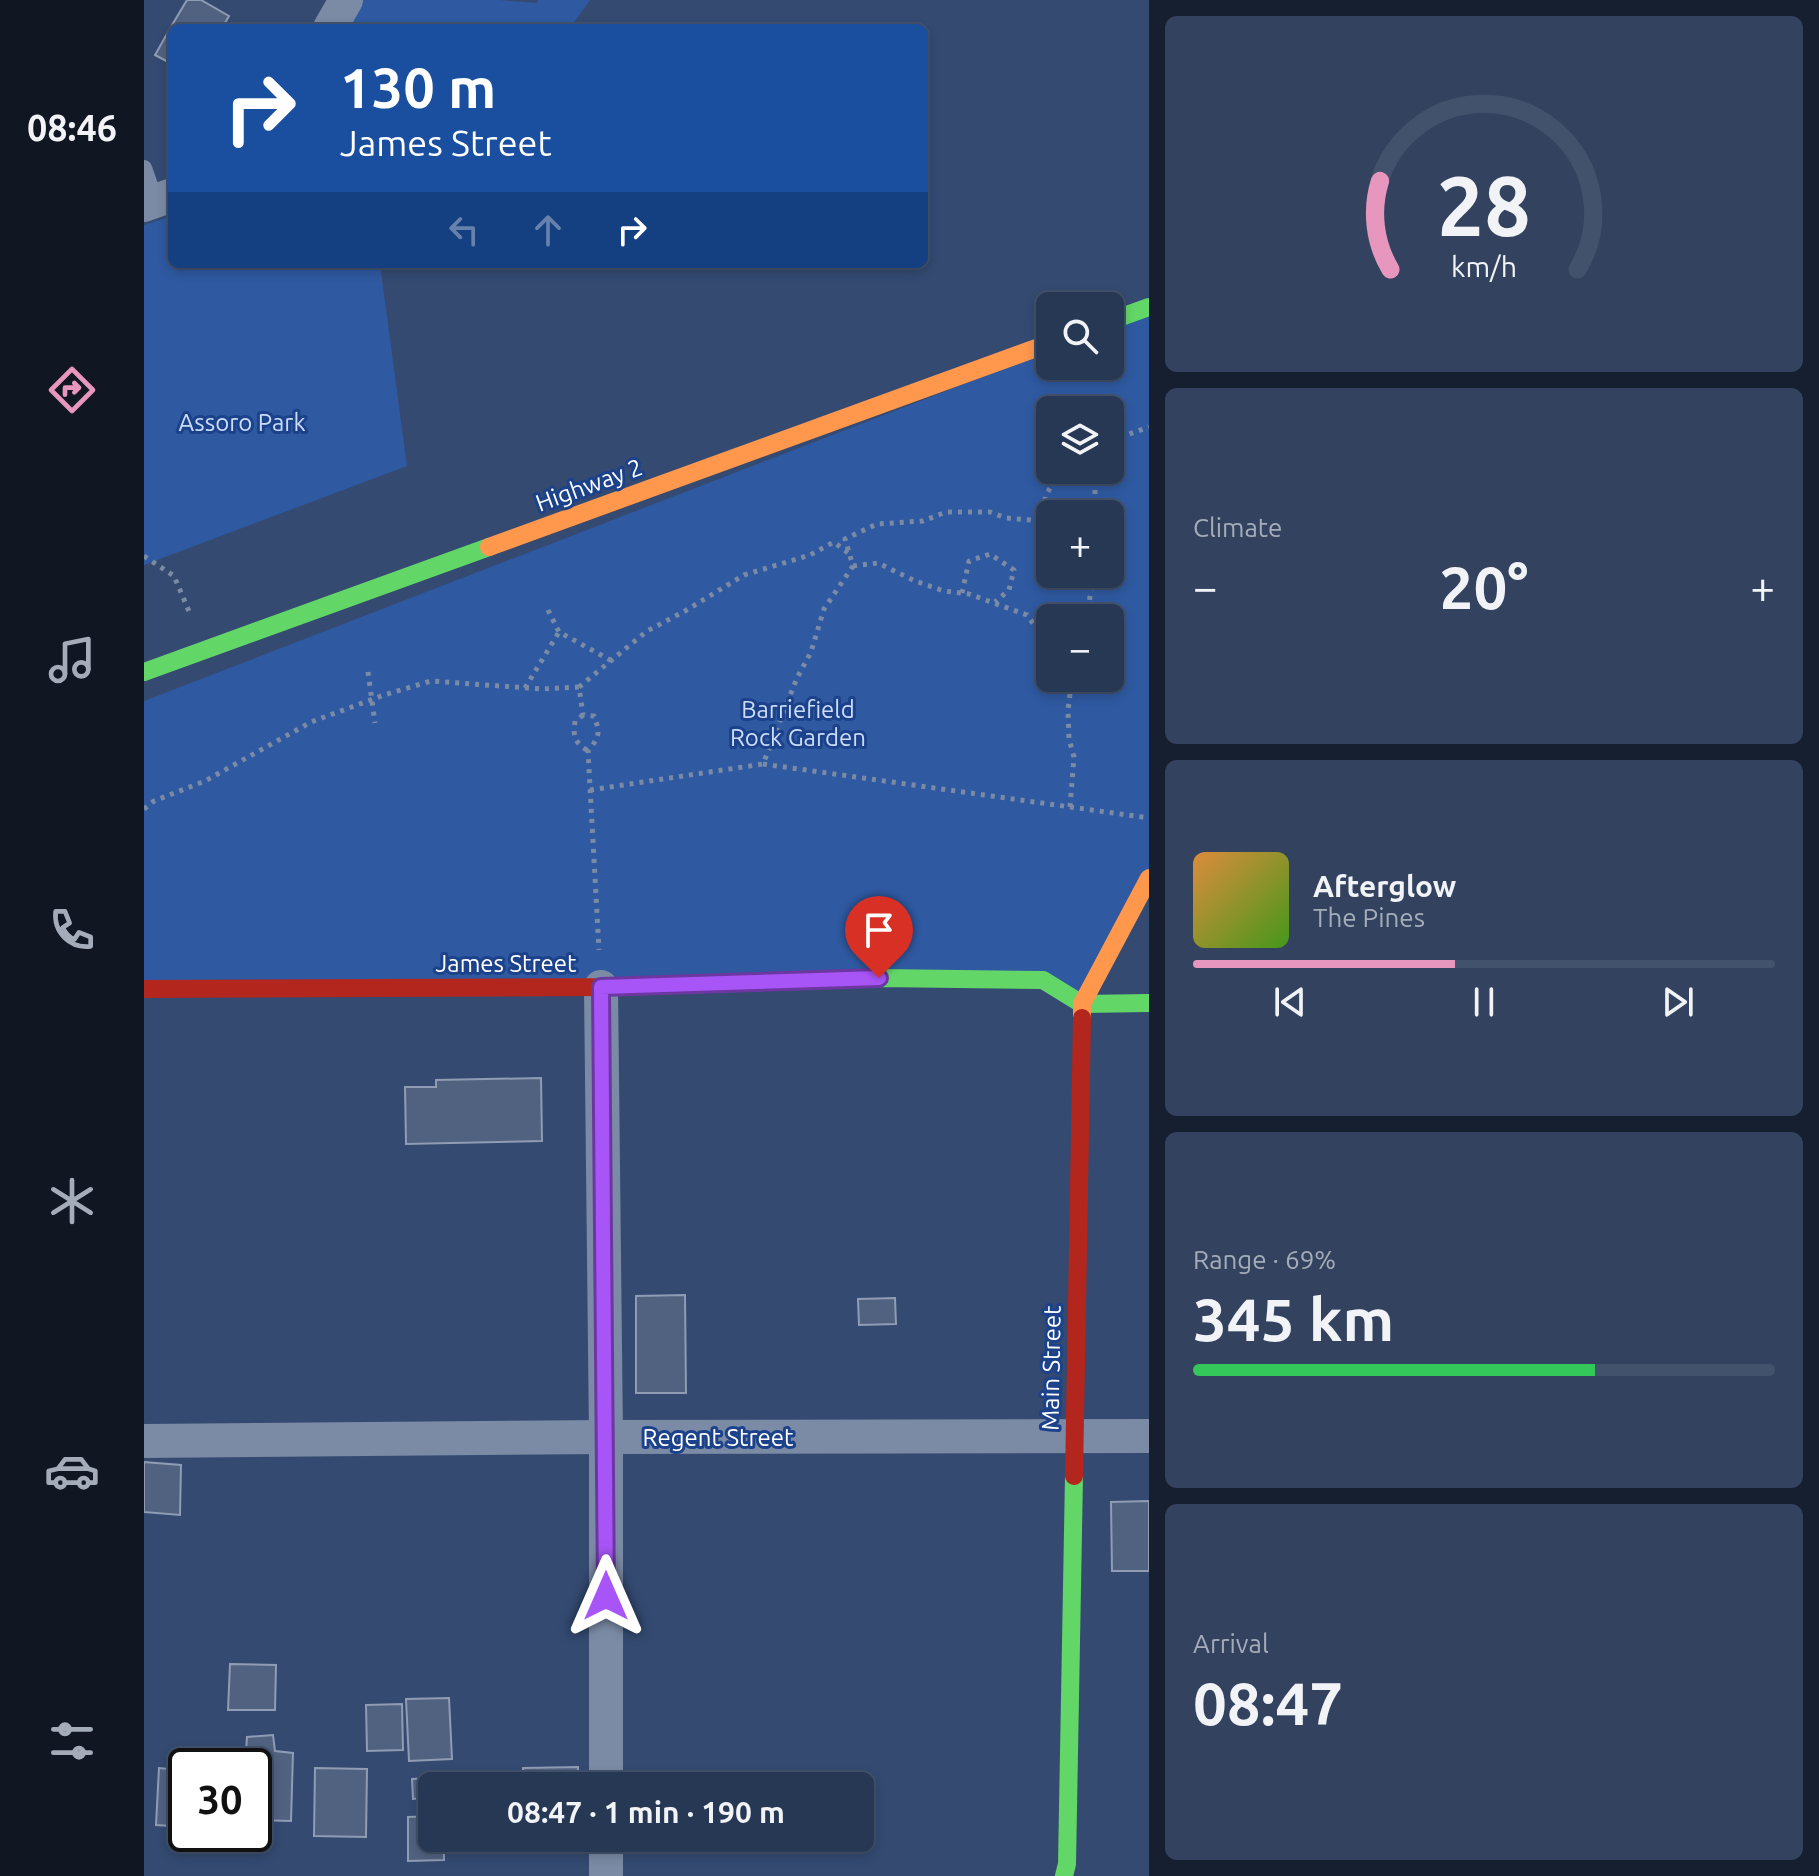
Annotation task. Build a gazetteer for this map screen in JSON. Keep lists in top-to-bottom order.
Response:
{
  "streets": {
    "street": [
      "Highway 2",
      "James Street",
      "Main Street",
      "Regent Street"
    ]
  },
  "crossings": [
    ["James Street", "Main Street"],
    ["Main Street", "Regent Street"]
  ],
  "parks": ["Assoro Park", "Barriefield Rock Garden"],
  "page": {
    "tabs": "08:46",
    "turn": ["130 m", "James Street"],
    "map_buttons": ["+", "−"],
    "tile": [
      "Climate",
      ["Range · 69%", "345 km"],
      ["Arrival", "08:47"]
    ],
    "heat": ["−", "20°", "+"],
    "song": ["Afterglow", "The Pines"],
    "limit": "30",
    "trip": "08:47 · 1 min · 190 m",
    "gauge": ["28", "km/h"]
  }
}
